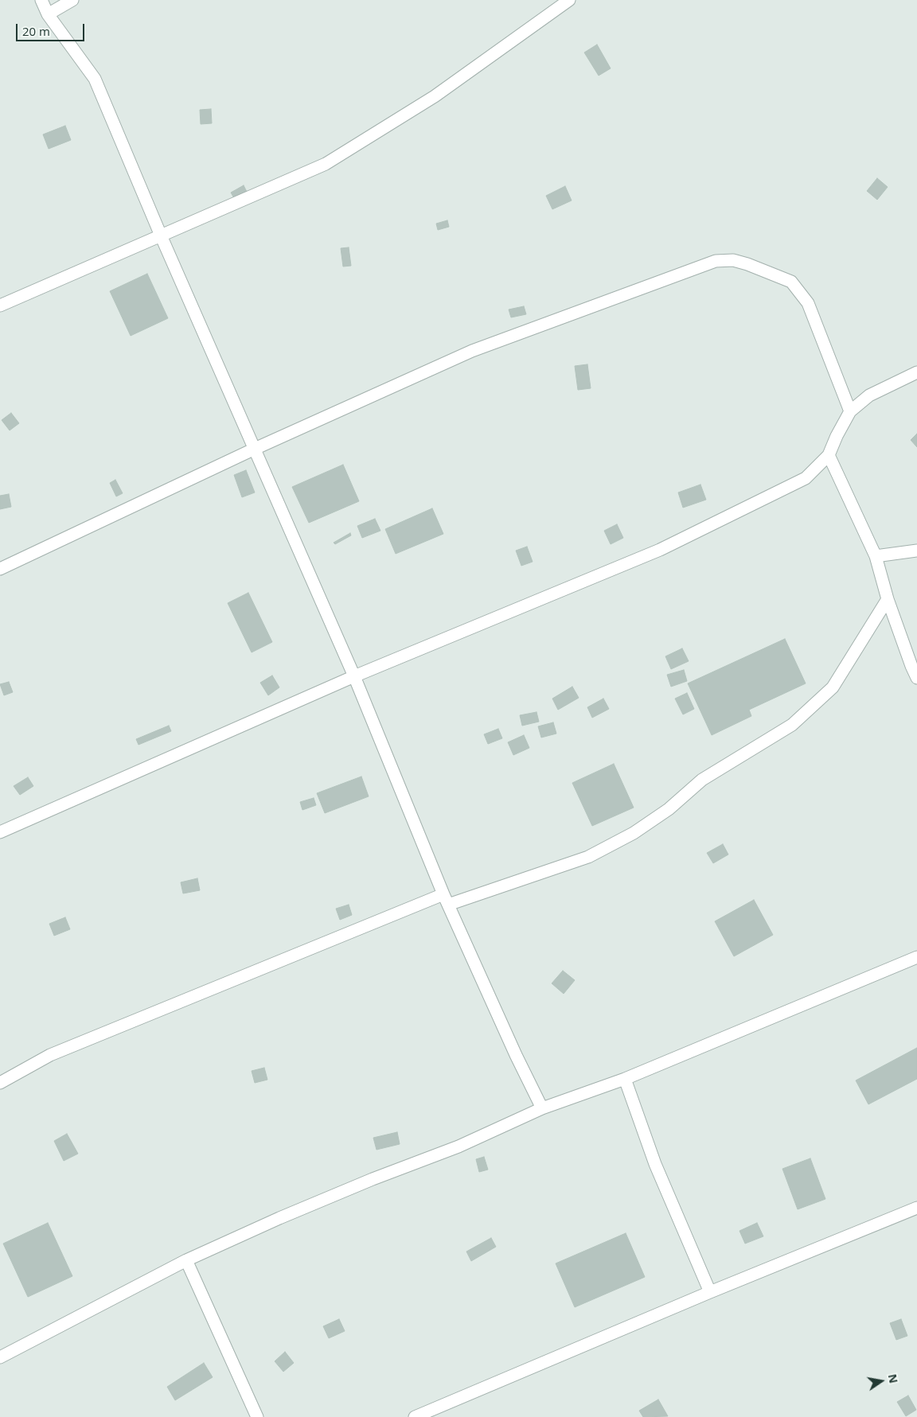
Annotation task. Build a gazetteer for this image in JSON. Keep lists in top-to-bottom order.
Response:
{
  "scale_bar": "20 m",
  "north": "right"
}
